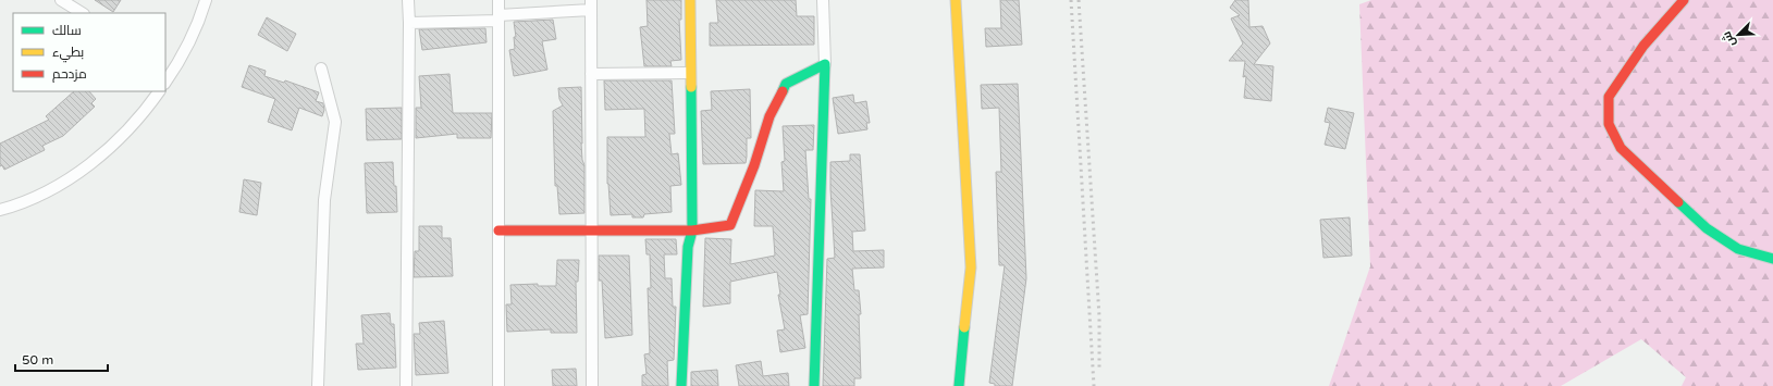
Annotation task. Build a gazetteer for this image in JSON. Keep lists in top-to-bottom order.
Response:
{
  "legend": ["سالك", "بطيء", "مزدحم"],
  "scale_bar": "50 m",
  "north": "bottom left"
}
